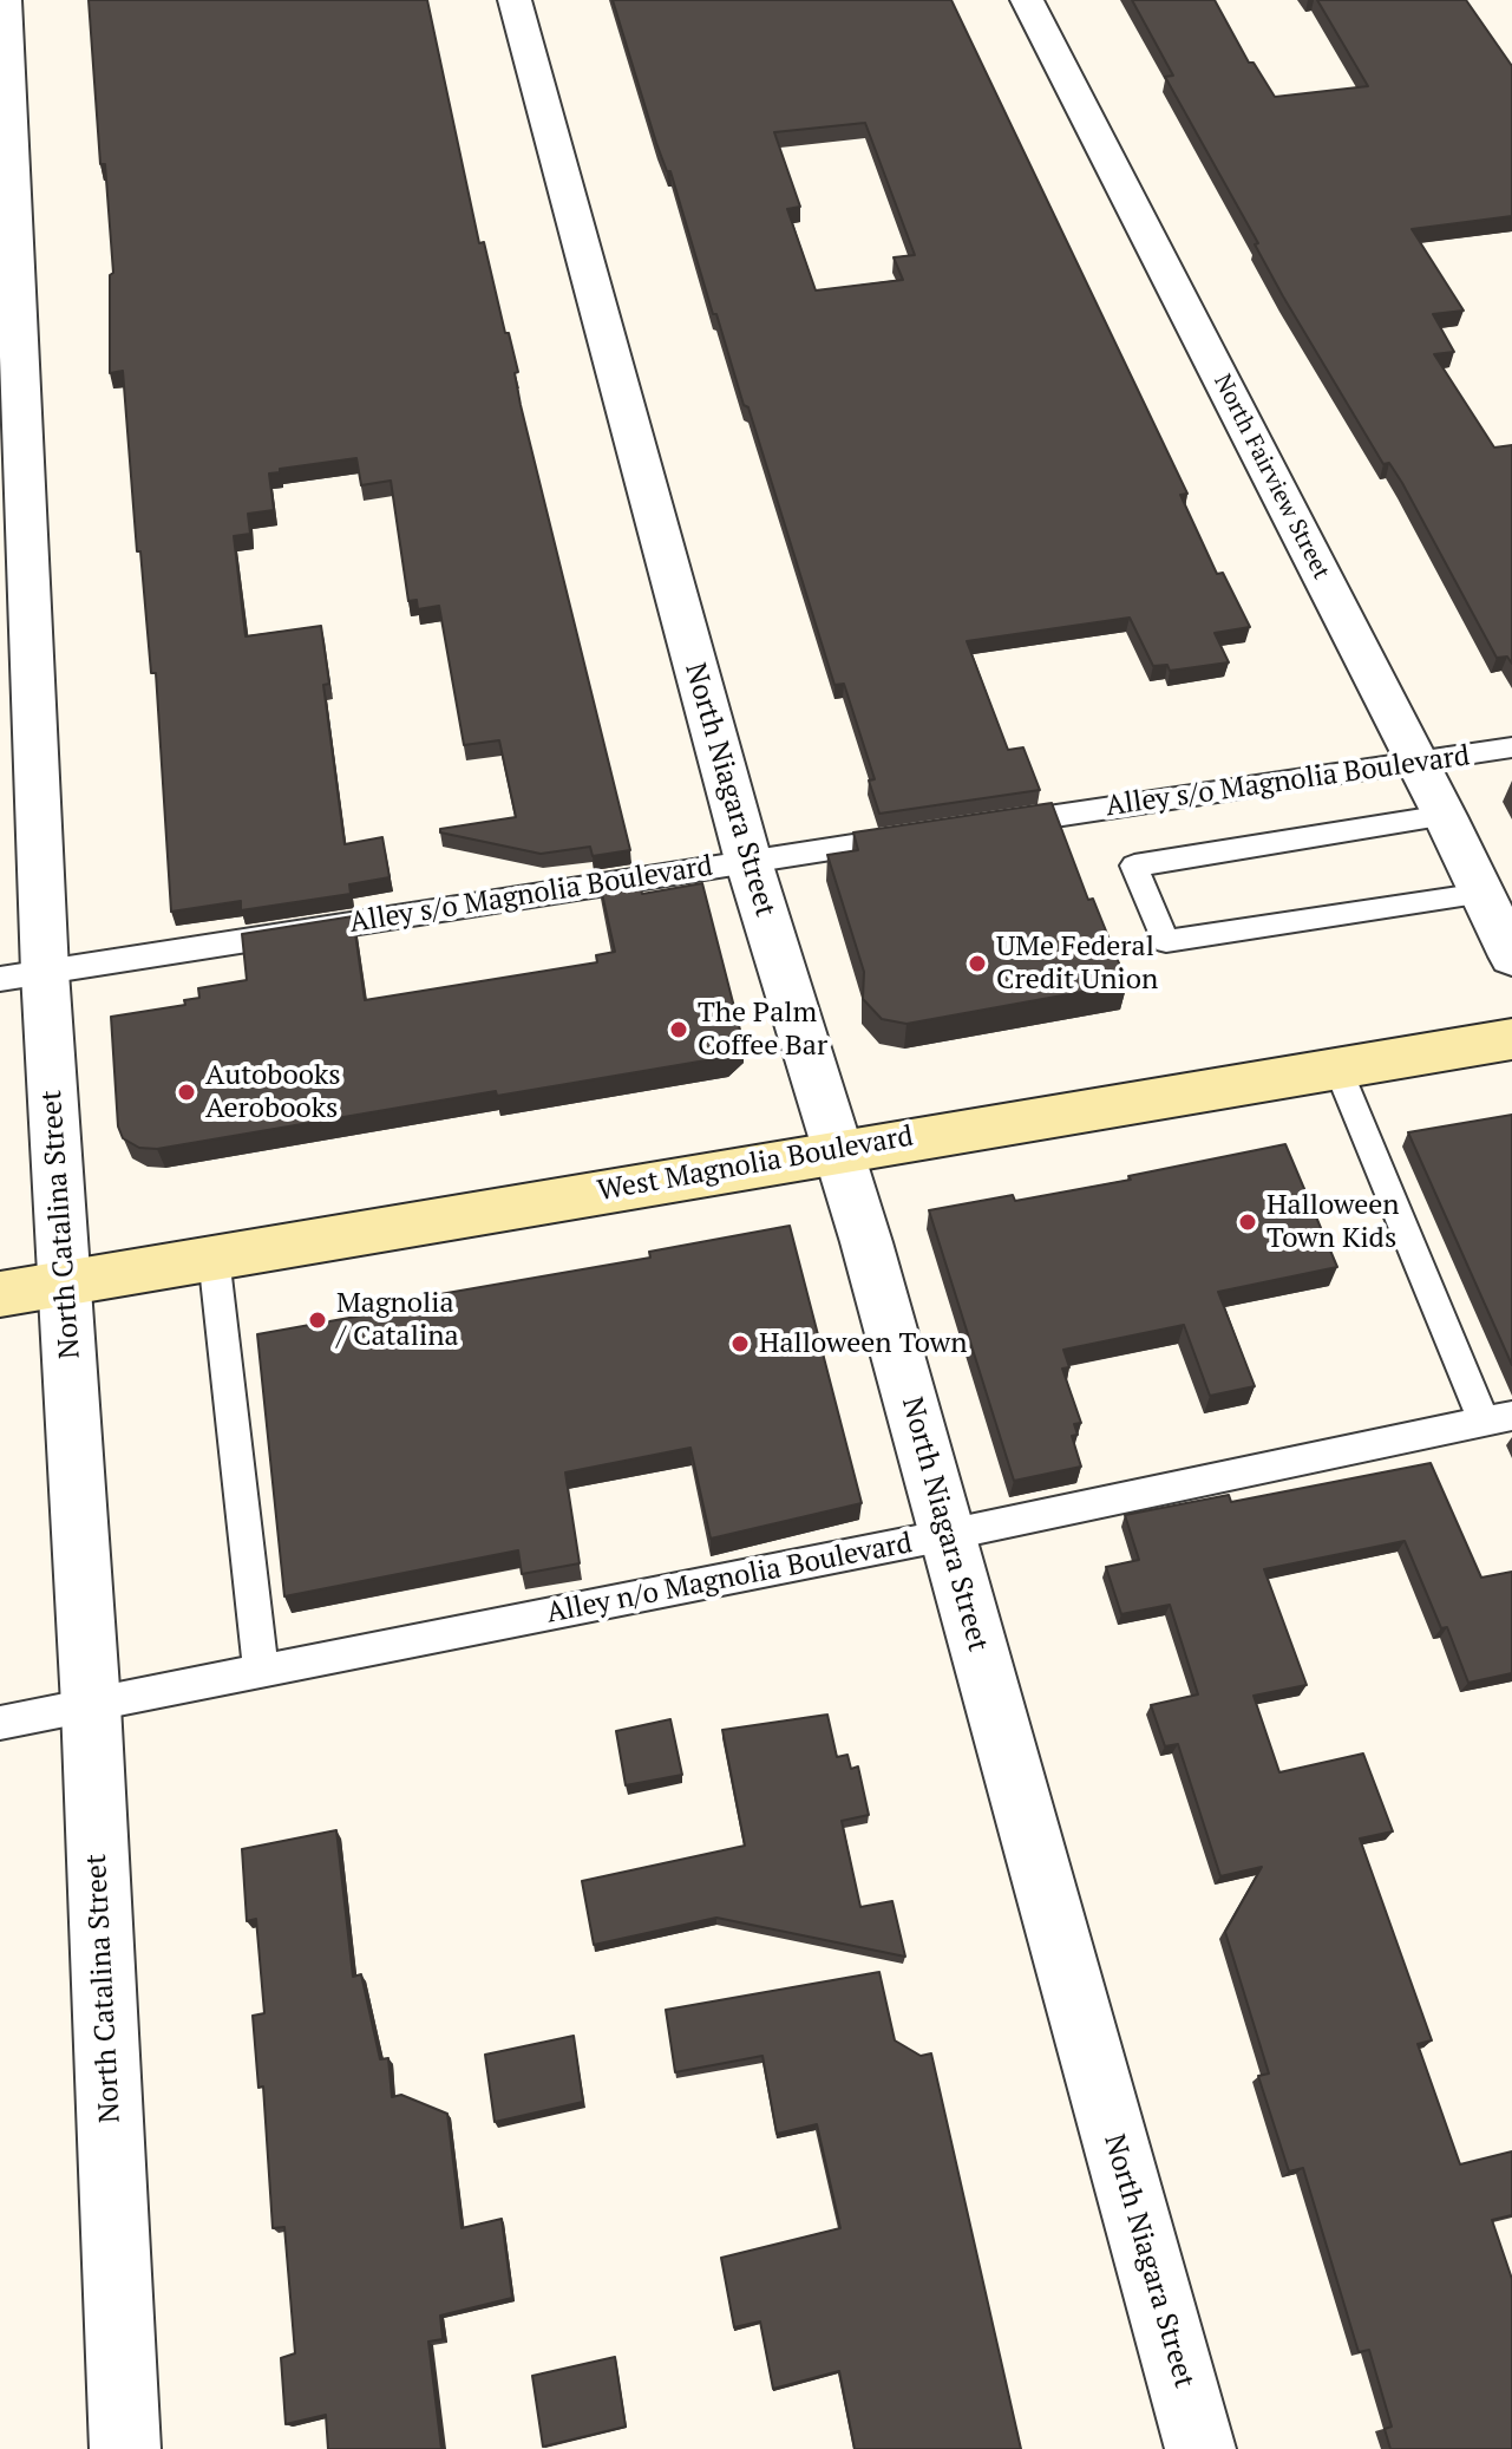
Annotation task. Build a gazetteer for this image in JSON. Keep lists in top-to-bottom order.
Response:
{
  "streets": {
    "main road": ["West Magnolia Boulevard"],
    "street": ["North Fairview Street", "North Niagara Street", "North Catalina Street"],
    "lane": ["Alley s/o Magnolia Boulevard", "Alley n/o Magnolia Boulevard"]
  },
  "crossings": [
    ["North Fairview Street", "Alley s/o Magnolia Boulevard"],
    ["Alley s/o Magnolia Boulevard", "North Niagara Street"],
    ["Alley s/o Magnolia Boulevard", "North Catalina Street"],
    ["North Niagara Street", "West Magnolia Boulevard"],
    ["North Niagara Street", "Alley n/o Magnolia Boulevard"],
    ["West Magnolia Boulevard", "North Catalina Street"],
    ["North Catalina Street", "Alley n/o Magnolia Boulevard"]
  ],
  "places": [
    "UMe Federal Credit Union",
    "The Palm Coffee Bar",
    "Autobooks Aerobooks",
    "Halloween Town Kids",
    "Magnolia / Catalina",
    "Halloween Town"
  ]
}
